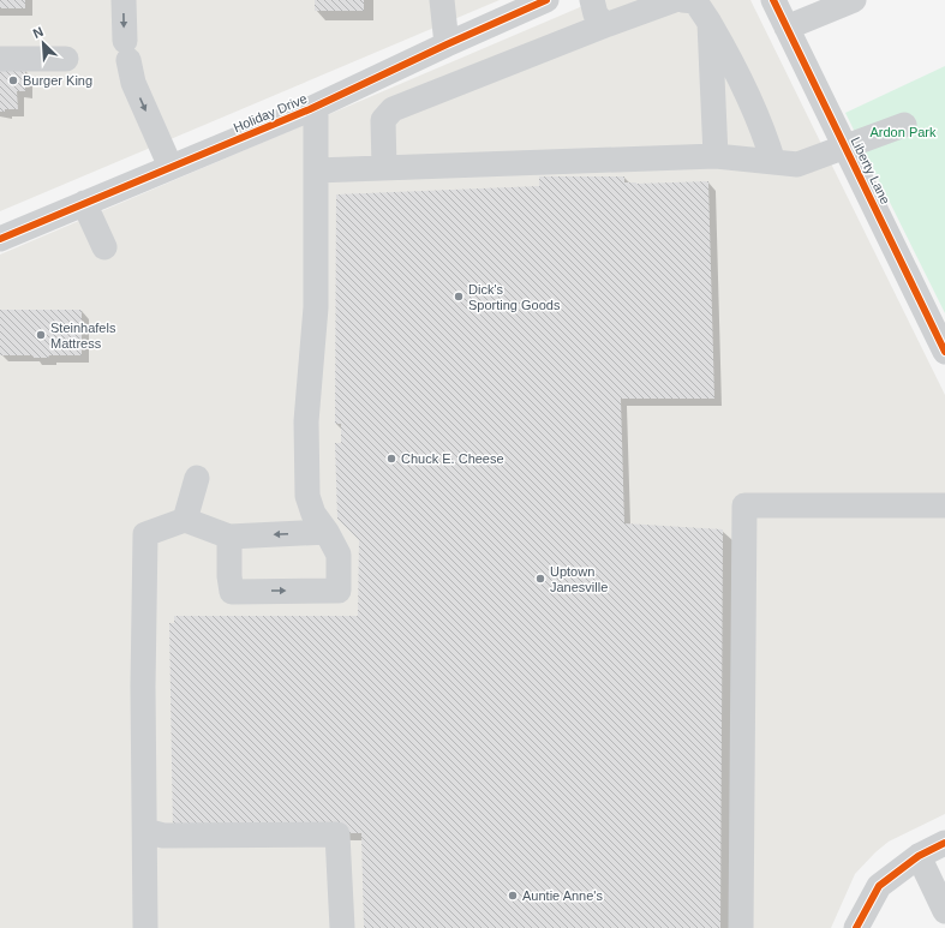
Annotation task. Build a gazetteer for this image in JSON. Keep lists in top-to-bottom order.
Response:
{
  "streets": {
    "street": ["Holiday Drive", "Liberty Lane"]
  },
  "parks": ["Ardon Park"],
  "places": [
    "Burger King",
    "Dick's Sporting Goods",
    "Steinhafels Mattress",
    "Chuck E. Cheese",
    "Uptown Janesville",
    "Auntie Anne's"
  ],
  "north": "top left"
}
